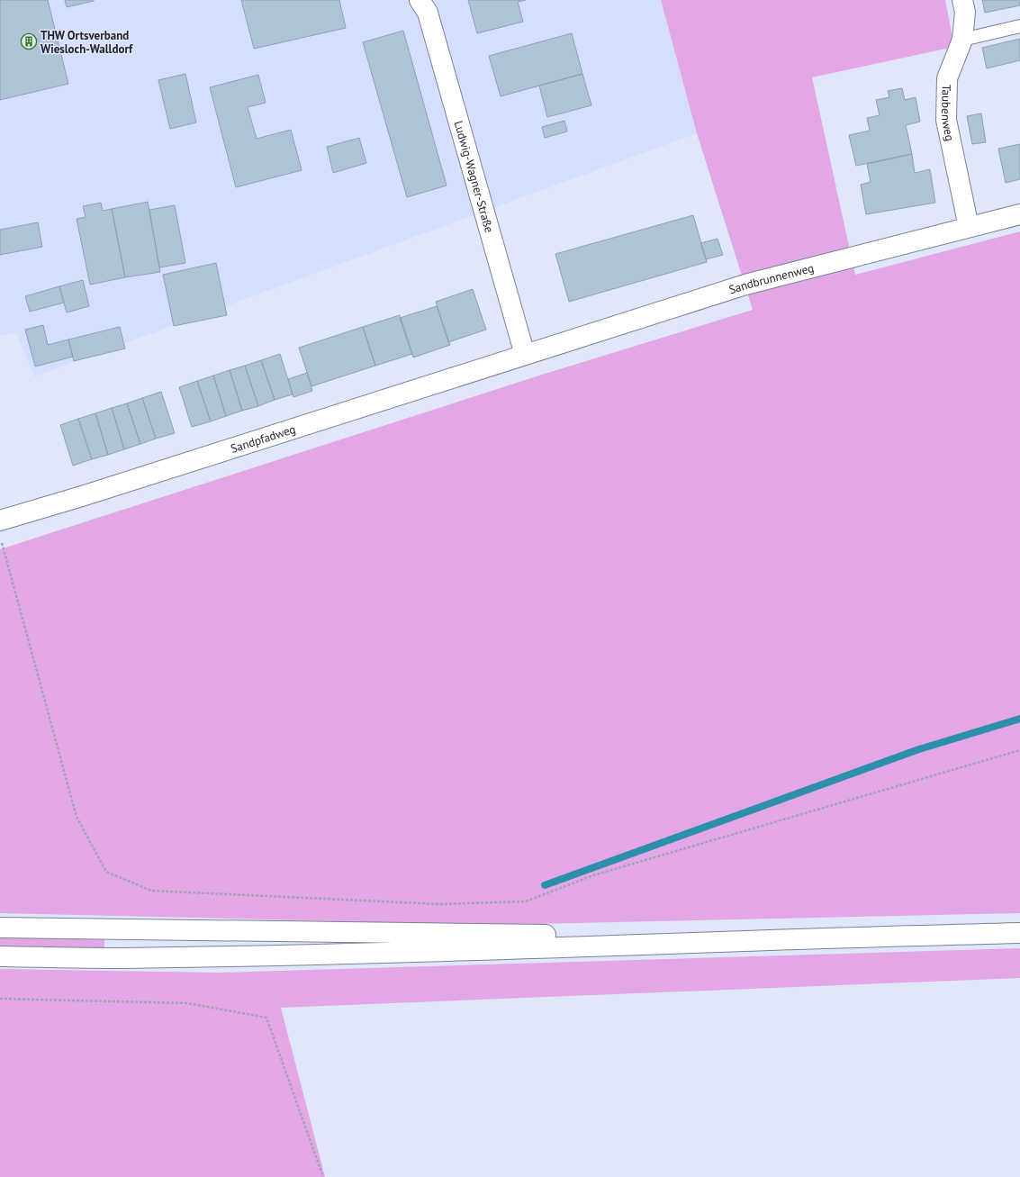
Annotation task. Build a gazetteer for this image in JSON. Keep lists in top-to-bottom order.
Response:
{
  "streets": {
    "main road": [
      "Taubenweg",
      "Ludwig-Wagner-Straße",
      "Sandbrunnenweg",
      "Sandpfadweg"
    ]
  },
  "crossings": [
    ["Taubenweg", "Sandbrunnenweg"],
    ["Ludwig-Wagner-Straße", "Sandbrunnenweg"],
    ["Ludwig-Wagner-Straße", "Sandpfadweg"],
    ["Sandbrunnenweg", "Sandpfadweg"]
  ],
  "places": {
    "building": ["THW Ortsverband Wiesloch-Walldorf"]
  }
}
